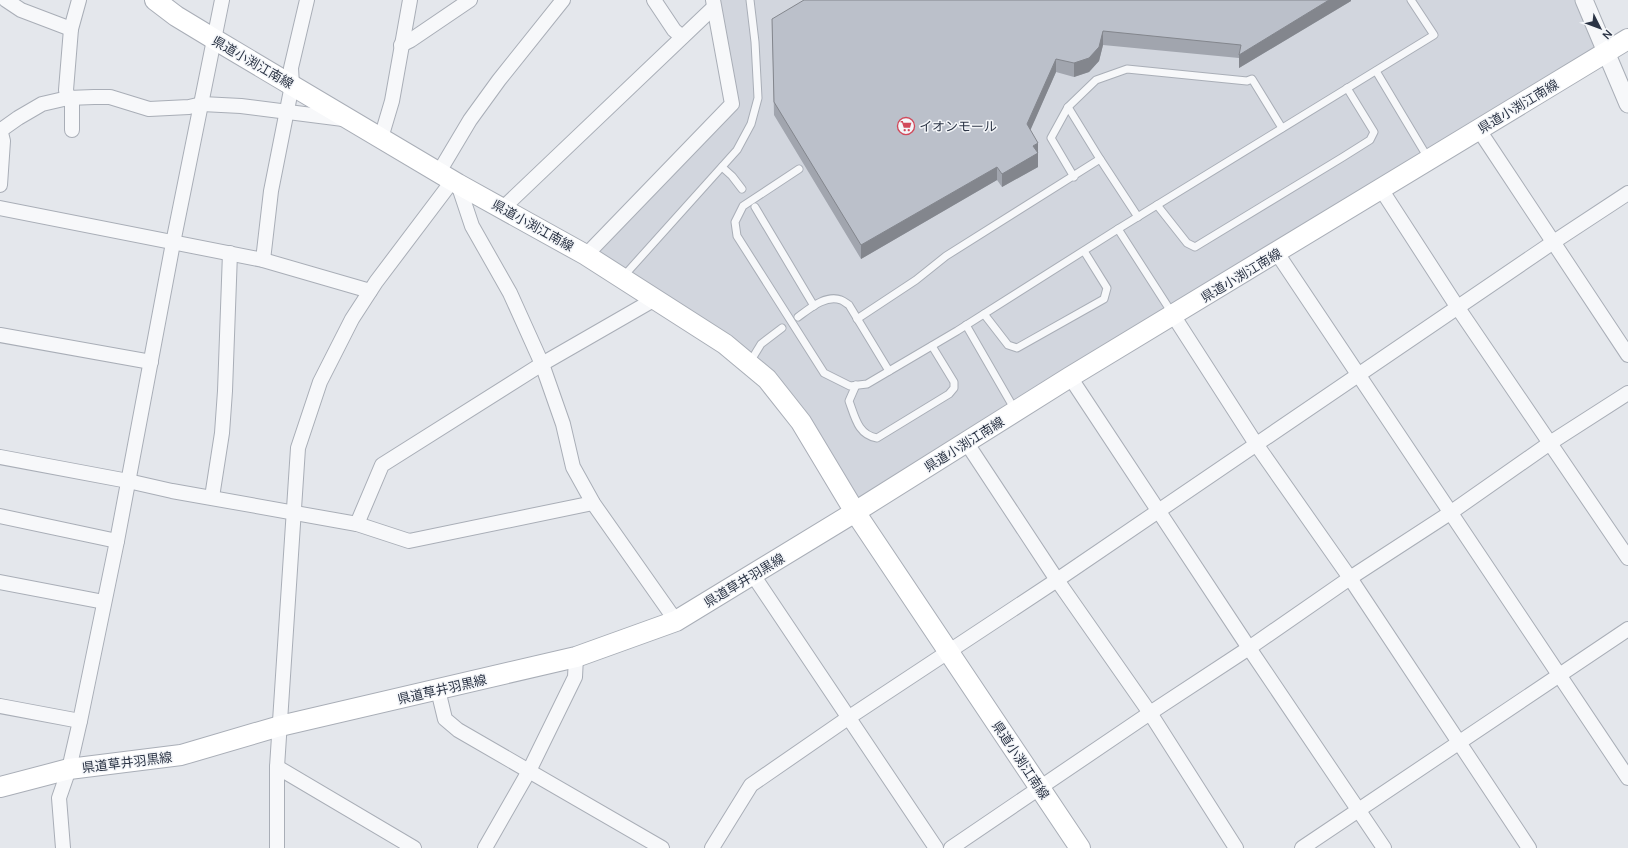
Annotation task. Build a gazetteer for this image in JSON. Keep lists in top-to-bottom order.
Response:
{
  "streets": {
    "main road": ["県道小渕江南線", "県道草井羽黒線"]
  },
  "crossings": [
    ["県道小渕江南線", "県道草井羽黒線"]
  ],
  "places": {
    "supermarket": ["イオンモール"]
  },
  "north": "bottom right"
}
